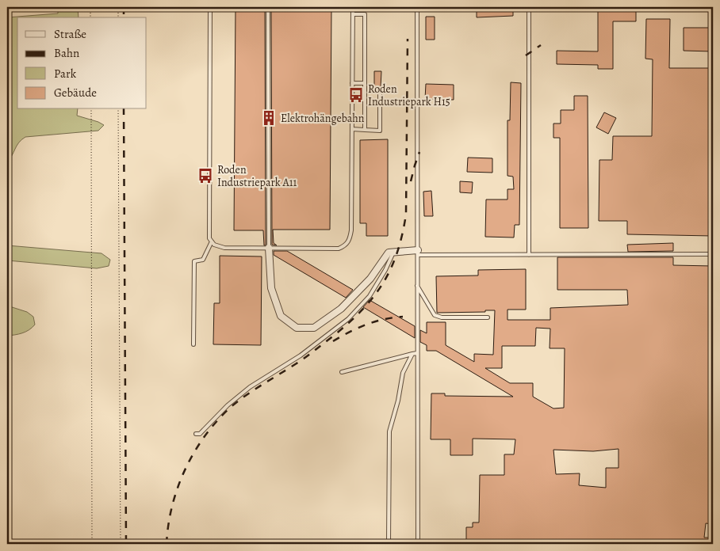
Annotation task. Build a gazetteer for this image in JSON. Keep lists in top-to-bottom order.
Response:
{
  "places": {
    "bus stop": ["Roden Industriepark H15", "Roden Industriepark A11"],
    "building": ["Elektrohängebahn"]
  },
  "legend": [
    "Straße",
    "Bahn",
    "Park",
    "Gebäude"
  ]
}
